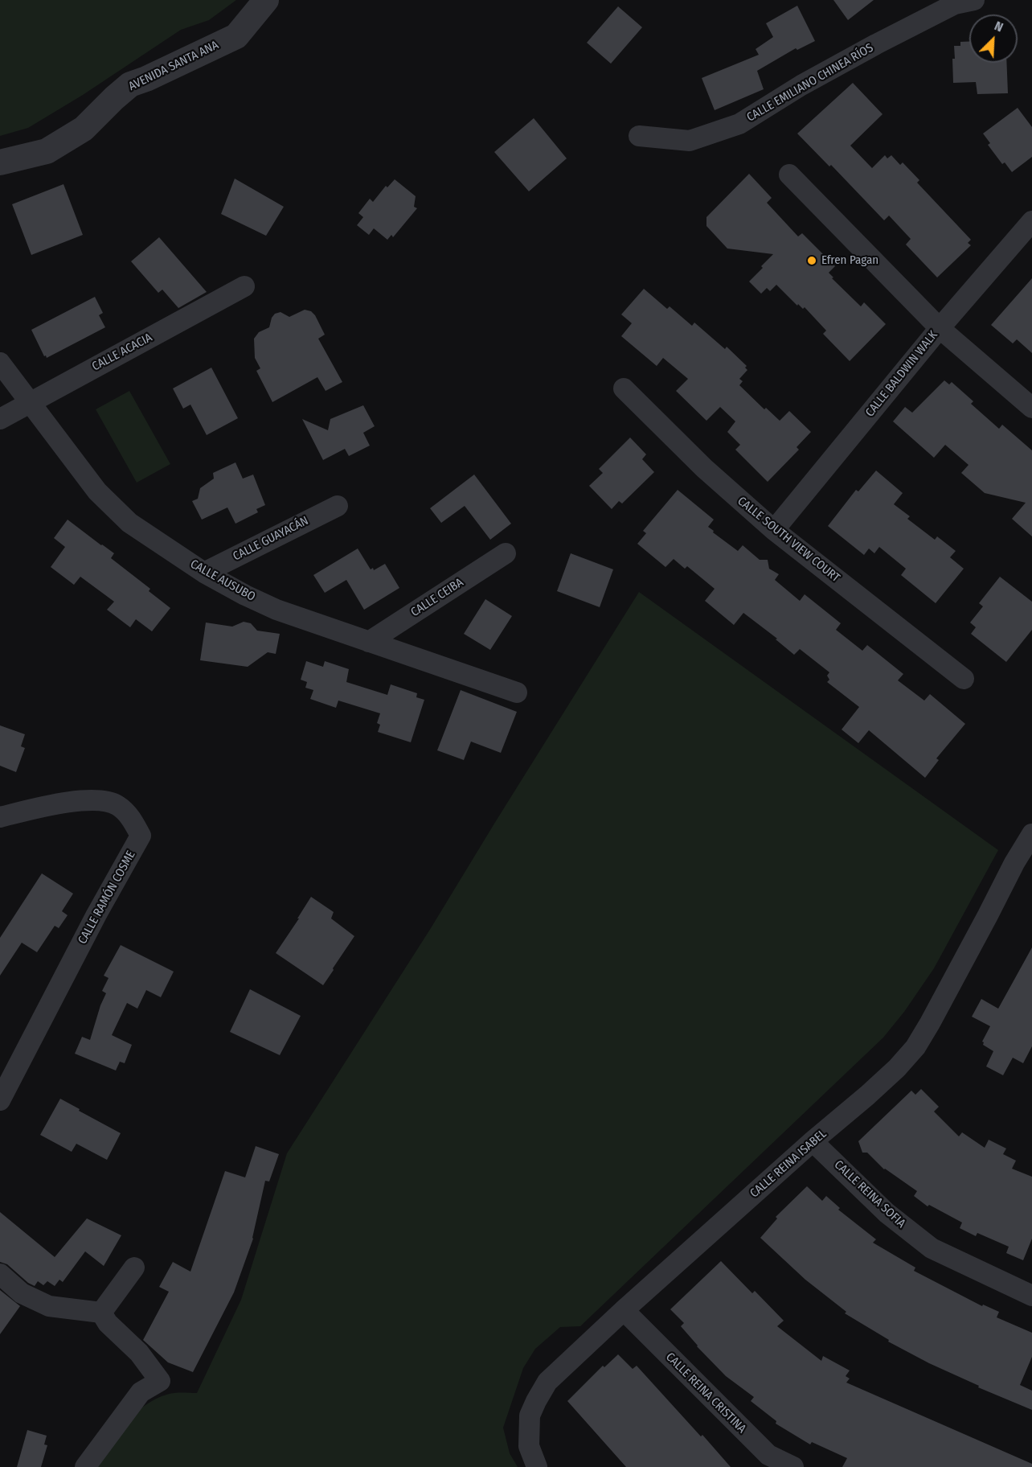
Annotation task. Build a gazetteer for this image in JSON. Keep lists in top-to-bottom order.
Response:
{
  "streets": {
    "street": [
      "AVENIDA SANTA ANA",
      "CALLE EMILIANO CHINEA RÍOS",
      "CALLE ACACIA",
      "CALLE BALDWIN WALK",
      "CALLE GUAYACÁN",
      "CALLE SOUTH VIEW COURT",
      "CALLE AUSUBO",
      "CALLE CEIBA",
      "CALLE RAMÓN COSME",
      "CALLE REINA ISABEL",
      "CALLE REINA SOFIA",
      "CALLE REINA CRISTINA"
    ]
  },
  "crossings": [
    ["CALLE ACACIA", "CALLE AUSUBO"],
    ["CALLE BALDWIN WALK", "CALLE SOUTH VIEW COURT"],
    ["CALLE GUAYACÁN", "CALLE AUSUBO"],
    ["CALLE AUSUBO", "CALLE CEIBA"],
    ["CALLE REINA ISABEL", "CALLE REINA SOFIA"],
    ["CALLE REINA ISABEL", "CALLE REINA CRISTINA"]
  ],
  "places": ["Efren Pagan"],
  "north": "top right"
}
